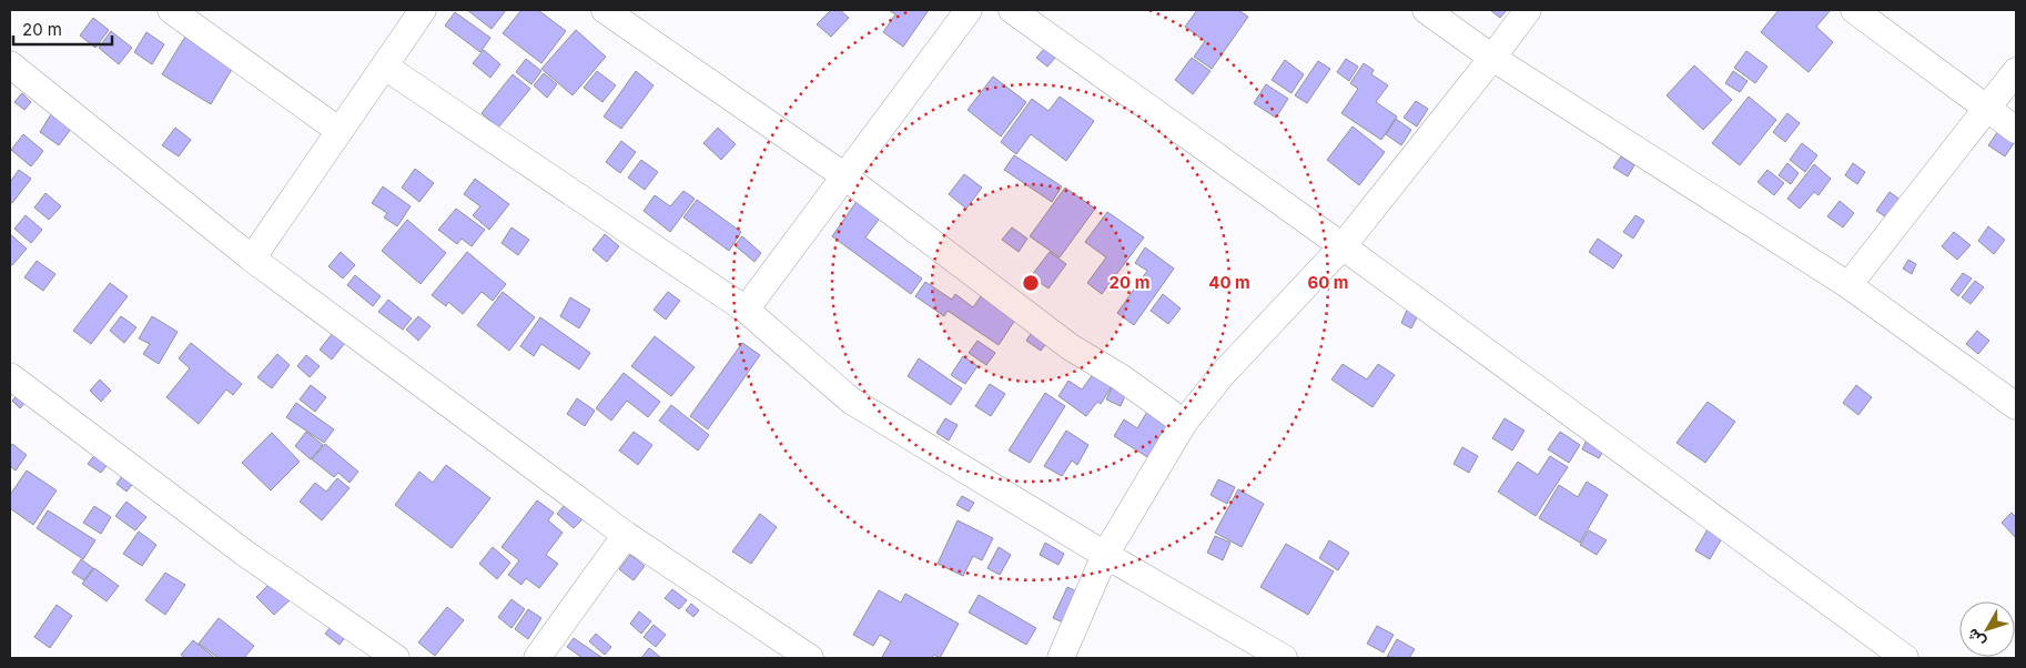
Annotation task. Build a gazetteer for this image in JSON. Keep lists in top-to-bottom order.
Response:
{
  "scale_bar": "20 m",
  "north": "bottom left",
  "rings": ["20 m", "40 m", "60 m"]
}
